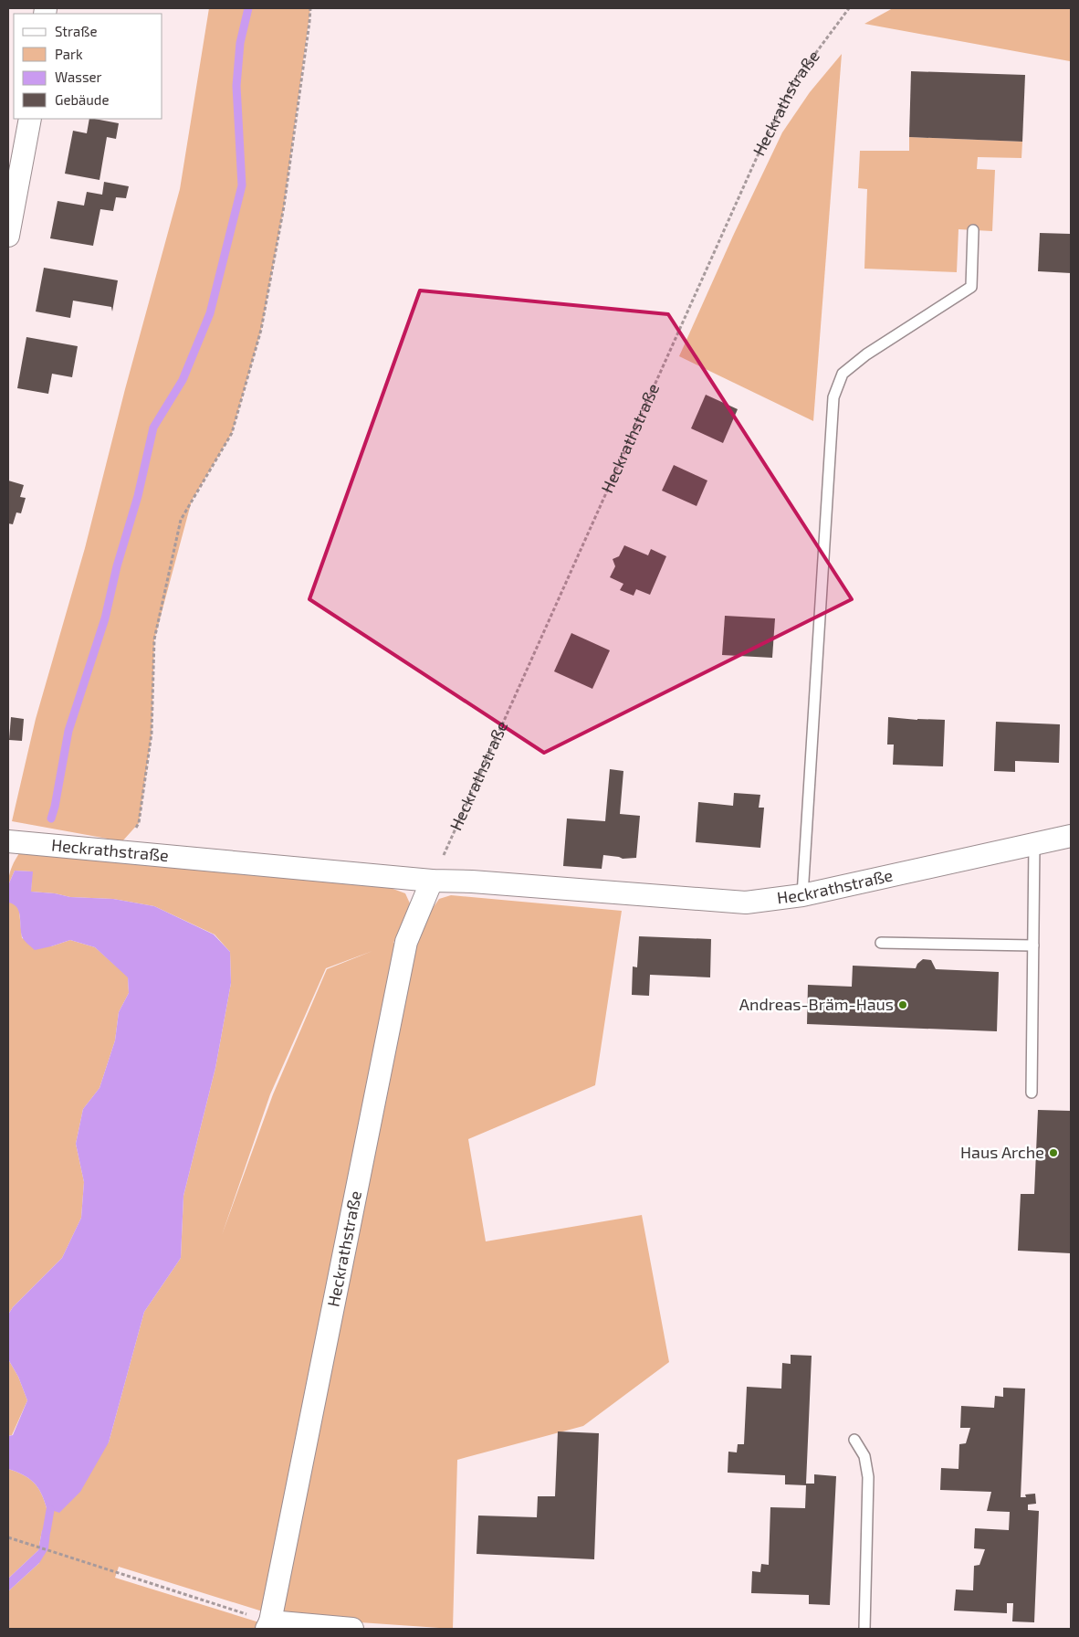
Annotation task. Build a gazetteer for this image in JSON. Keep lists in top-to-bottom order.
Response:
{
  "streets": {
    "street": ["Heckrathstraße"]
  },
  "places": ["Andreas-Bräm-Haus", "Haus Arche"],
  "legend": [
    "Straße",
    "Park",
    "Wasser",
    "Gebäude"
  ]
}
